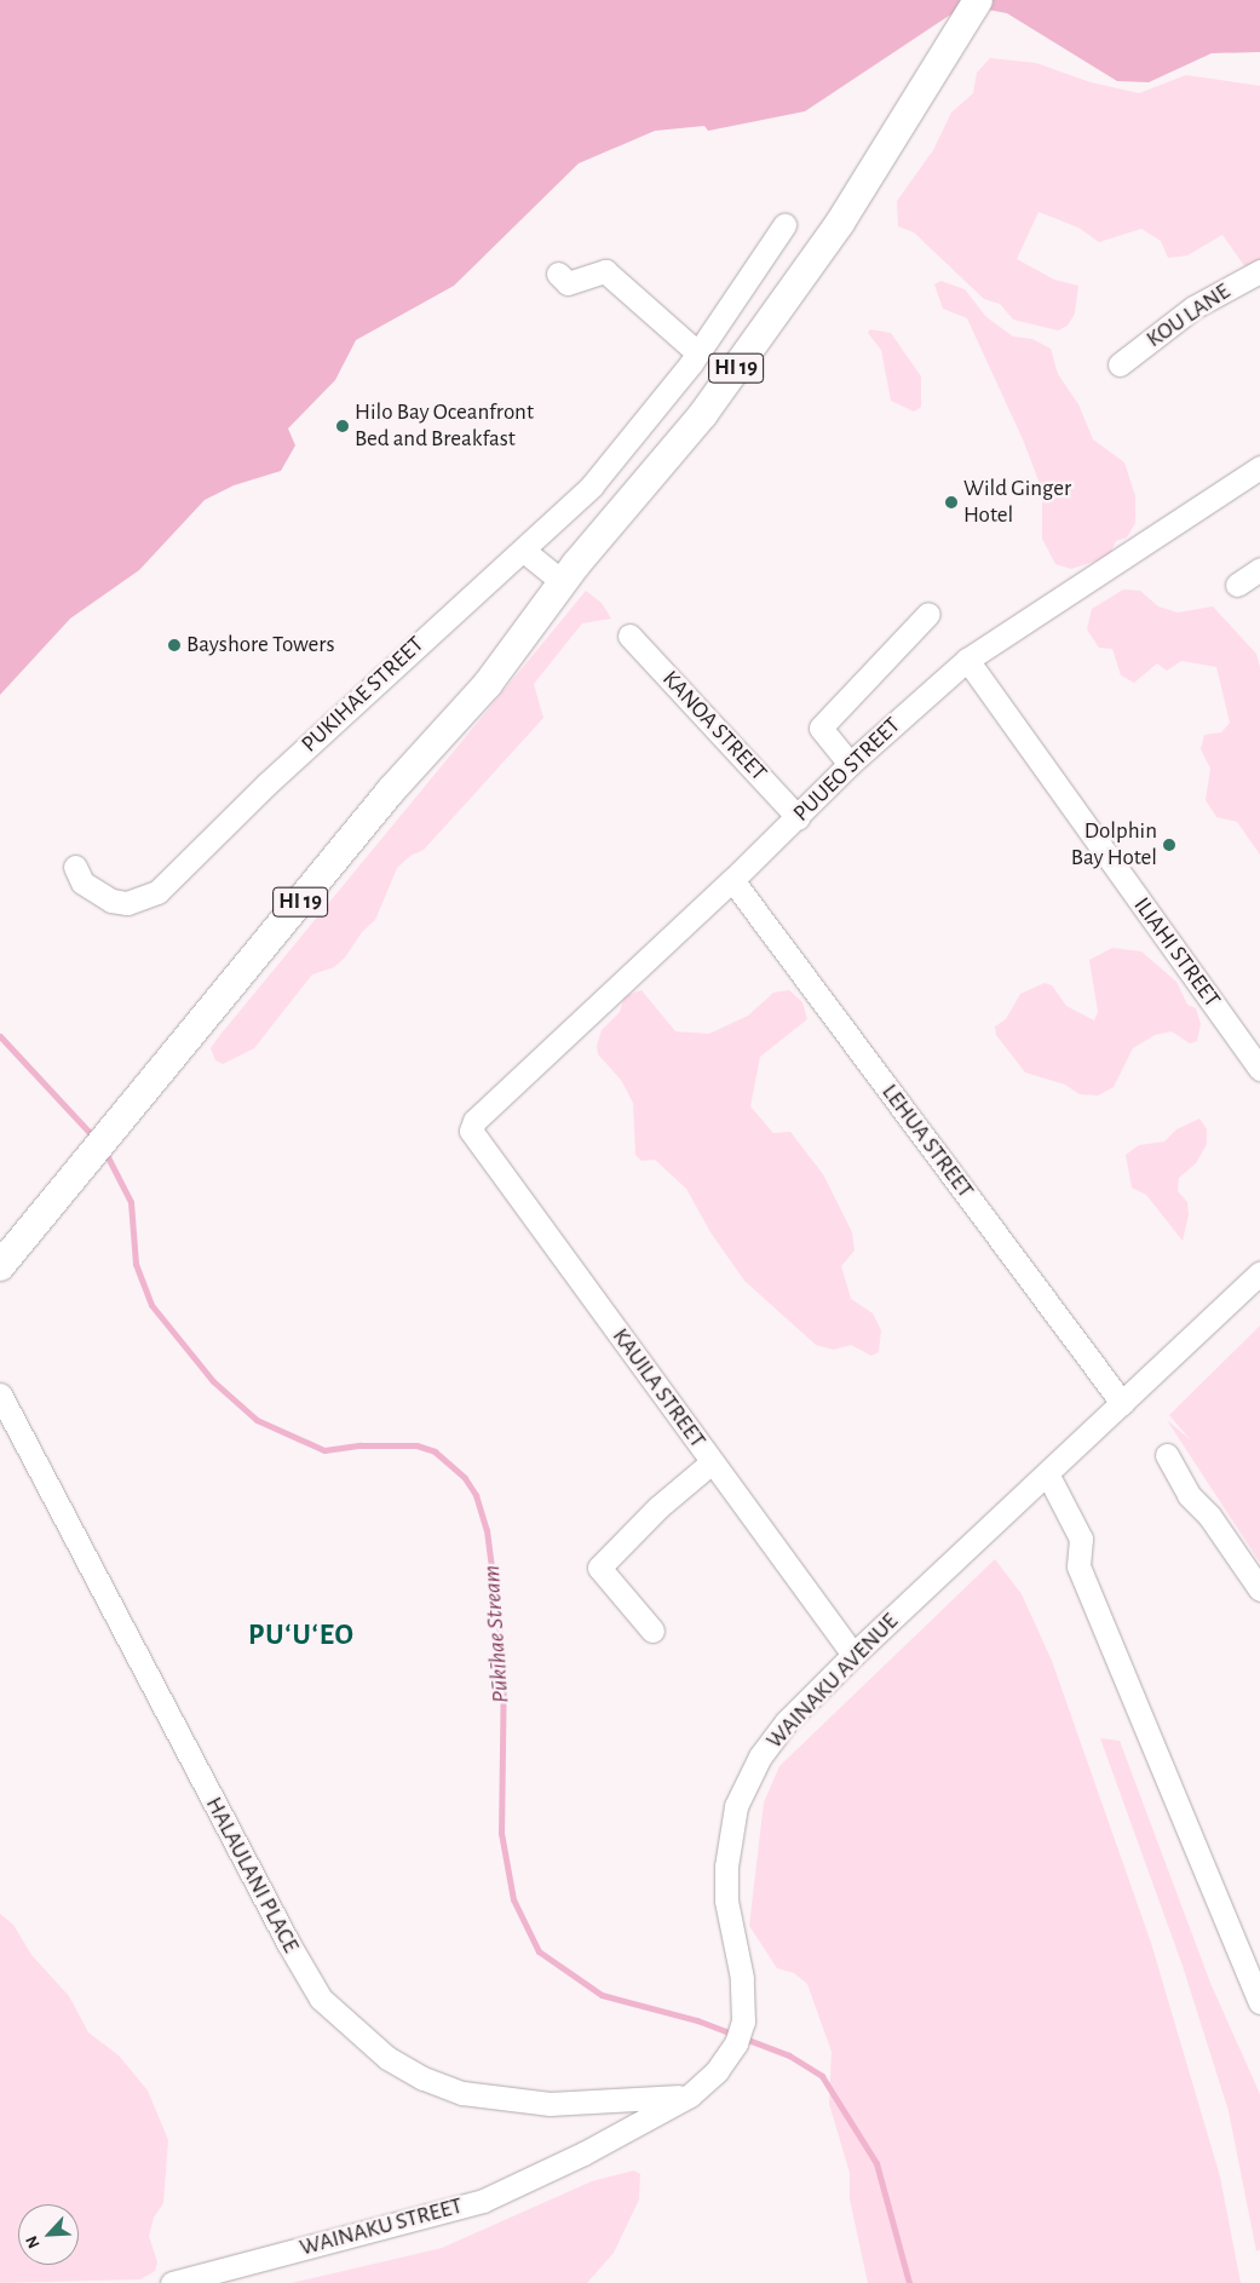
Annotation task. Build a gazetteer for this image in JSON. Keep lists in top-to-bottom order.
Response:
{
  "streets": {
    "main road": ["HI 19"],
    "street": [
      "KOU LANE",
      "PUKIHAE STREET",
      "KANOA STREET",
      "PUUEO STREET",
      "ILIAHI STREET",
      "LEHUA STREET",
      "KAUILA STREET",
      "WAINAKU AVENUE",
      "HALAULANI PLACE",
      "WAINAKU STREET"
    ]
  },
  "crossings": [
    ["KANOA STREET", "PUUEO STREET"],
    ["PUUEO STREET", "ILIAHI STREET"],
    ["PUUEO STREET", "LEHUA STREET"],
    ["PUUEO STREET", "KAUILA STREET"],
    ["LEHUA STREET", "WAINAKU AVENUE"],
    ["KAUILA STREET", "WAINAKU AVENUE"],
    ["WAINAKU AVENUE", "HALAULANI PLACE"],
    ["WAINAKU AVENUE", "WAINAKU STREET"]
  ],
  "districts": ["PU‘U‘EO"],
  "water": ["Pūkīhae Stream"],
  "places": [
    "Hilo Bay Oceanfront Bed and Breakfast",
    "Wild Ginger Hotel",
    "Bayshore Towers",
    "Dolphin Bay Hotel"
  ],
  "north": "bottom left"
}
